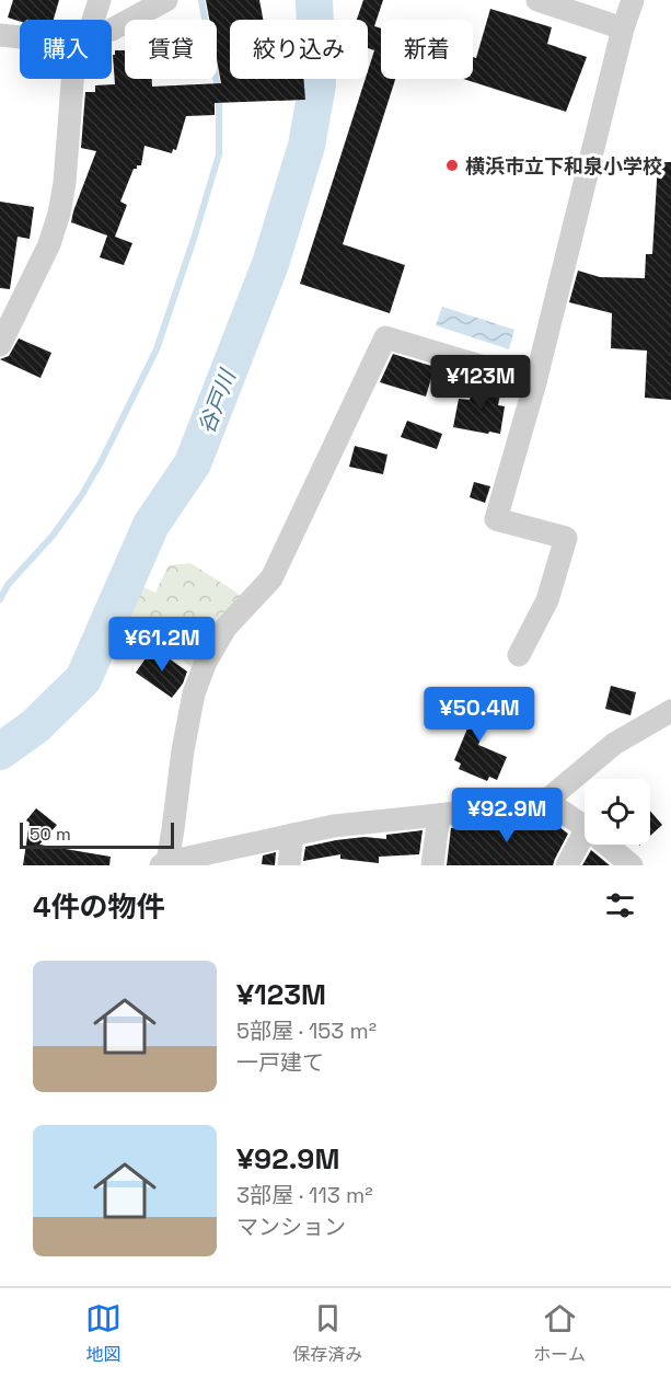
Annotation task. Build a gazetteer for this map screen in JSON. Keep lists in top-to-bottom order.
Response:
{
  "water": ["谷戸川"],
  "places": ["横浜市立下和泉小学校"],
  "scale_bar": "50 m",
  "page": {
    "chip": [
      "購入",
      "賃貸",
      "絞り込み",
      "新着"
    ],
    "price": [
      "¥123M",
      "¥61.2M",
      "¥50.4M",
      "¥92.9M"
    ],
    "scale": "50 m",
    "heading": "4件の物件",
    "list": [
      {
        "name": "¥123M",
        "note": "5部屋 · 153 m² · 一戸建て"
      },
      {
        "name": "¥92.9M",
        "note": "3部屋 · 113 m² · マンション"
      }
    ],
    "tabs": ["地図", "保存済み", "ホーム"]
  }
}
